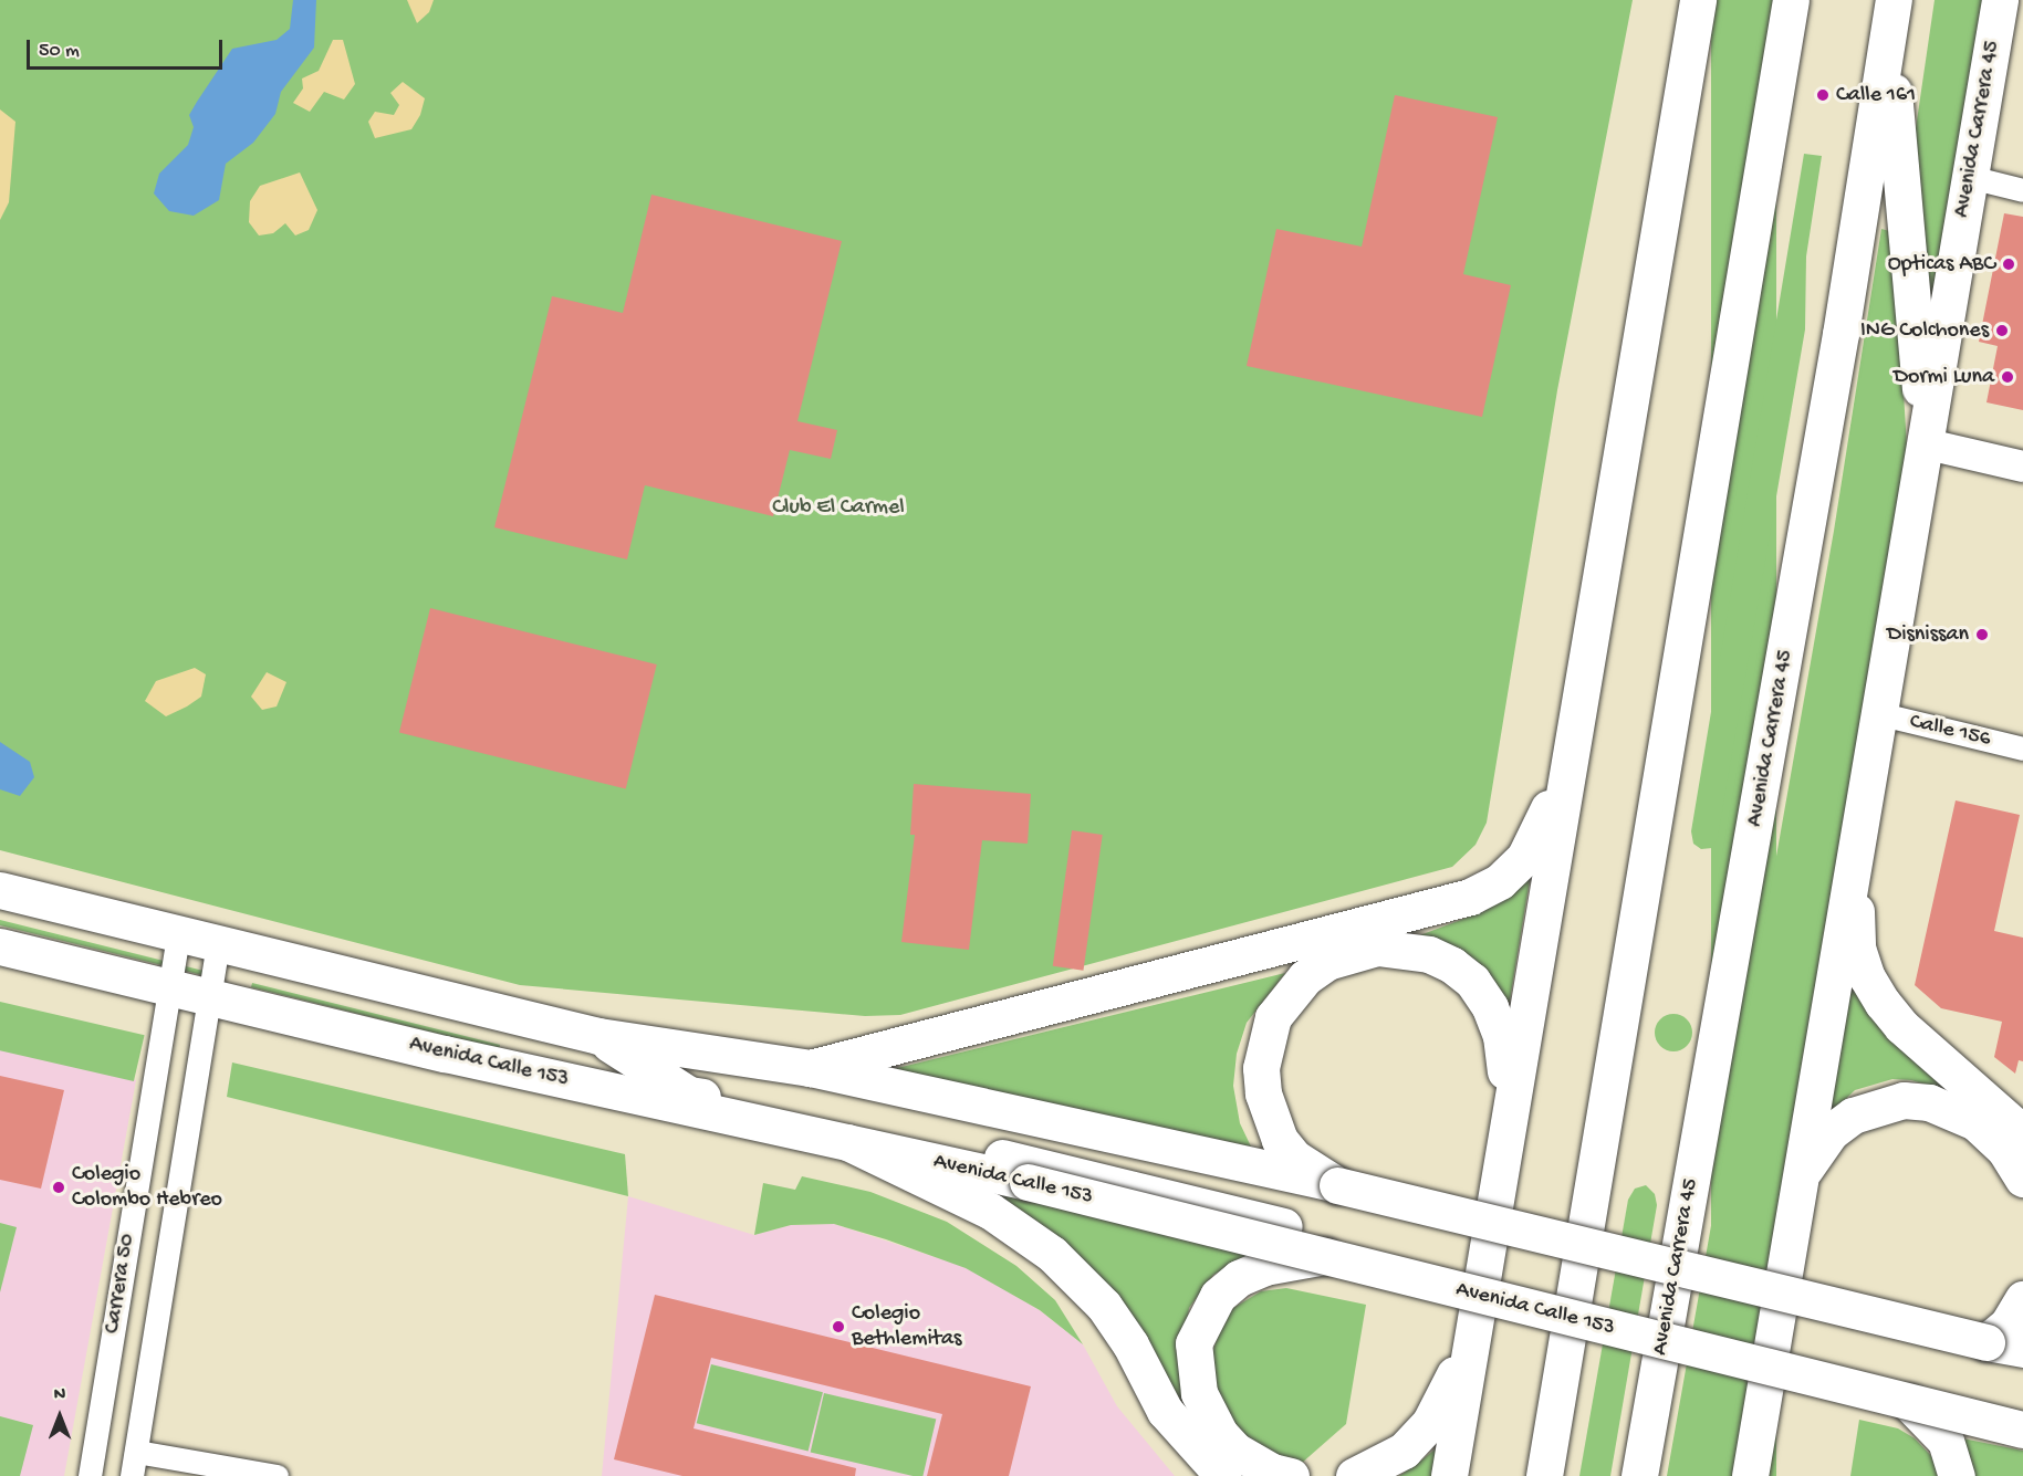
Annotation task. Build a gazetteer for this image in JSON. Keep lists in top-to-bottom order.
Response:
{
  "streets": {
    "main road": ["Avenida Carrera 45", "Avenida Calle 153"],
    "street": ["Calle 156", "Carrera 50"]
  },
  "crossings": [
    ["Avenida Carrera 45", "Calle 156"],
    ["Avenida Calle 153", "Carrera 50"]
  ],
  "parks": ["Club El Carmel"],
  "places": [
    "Calle 161",
    "Opticas ABC",
    "ING Colchones",
    "Dormi Luna",
    "Disnissan",
    "Colegio Colombo Hebreo",
    "Colegio Bethlemitas"
  ],
  "scale_bar": "50 m",
  "north": "top"
}
